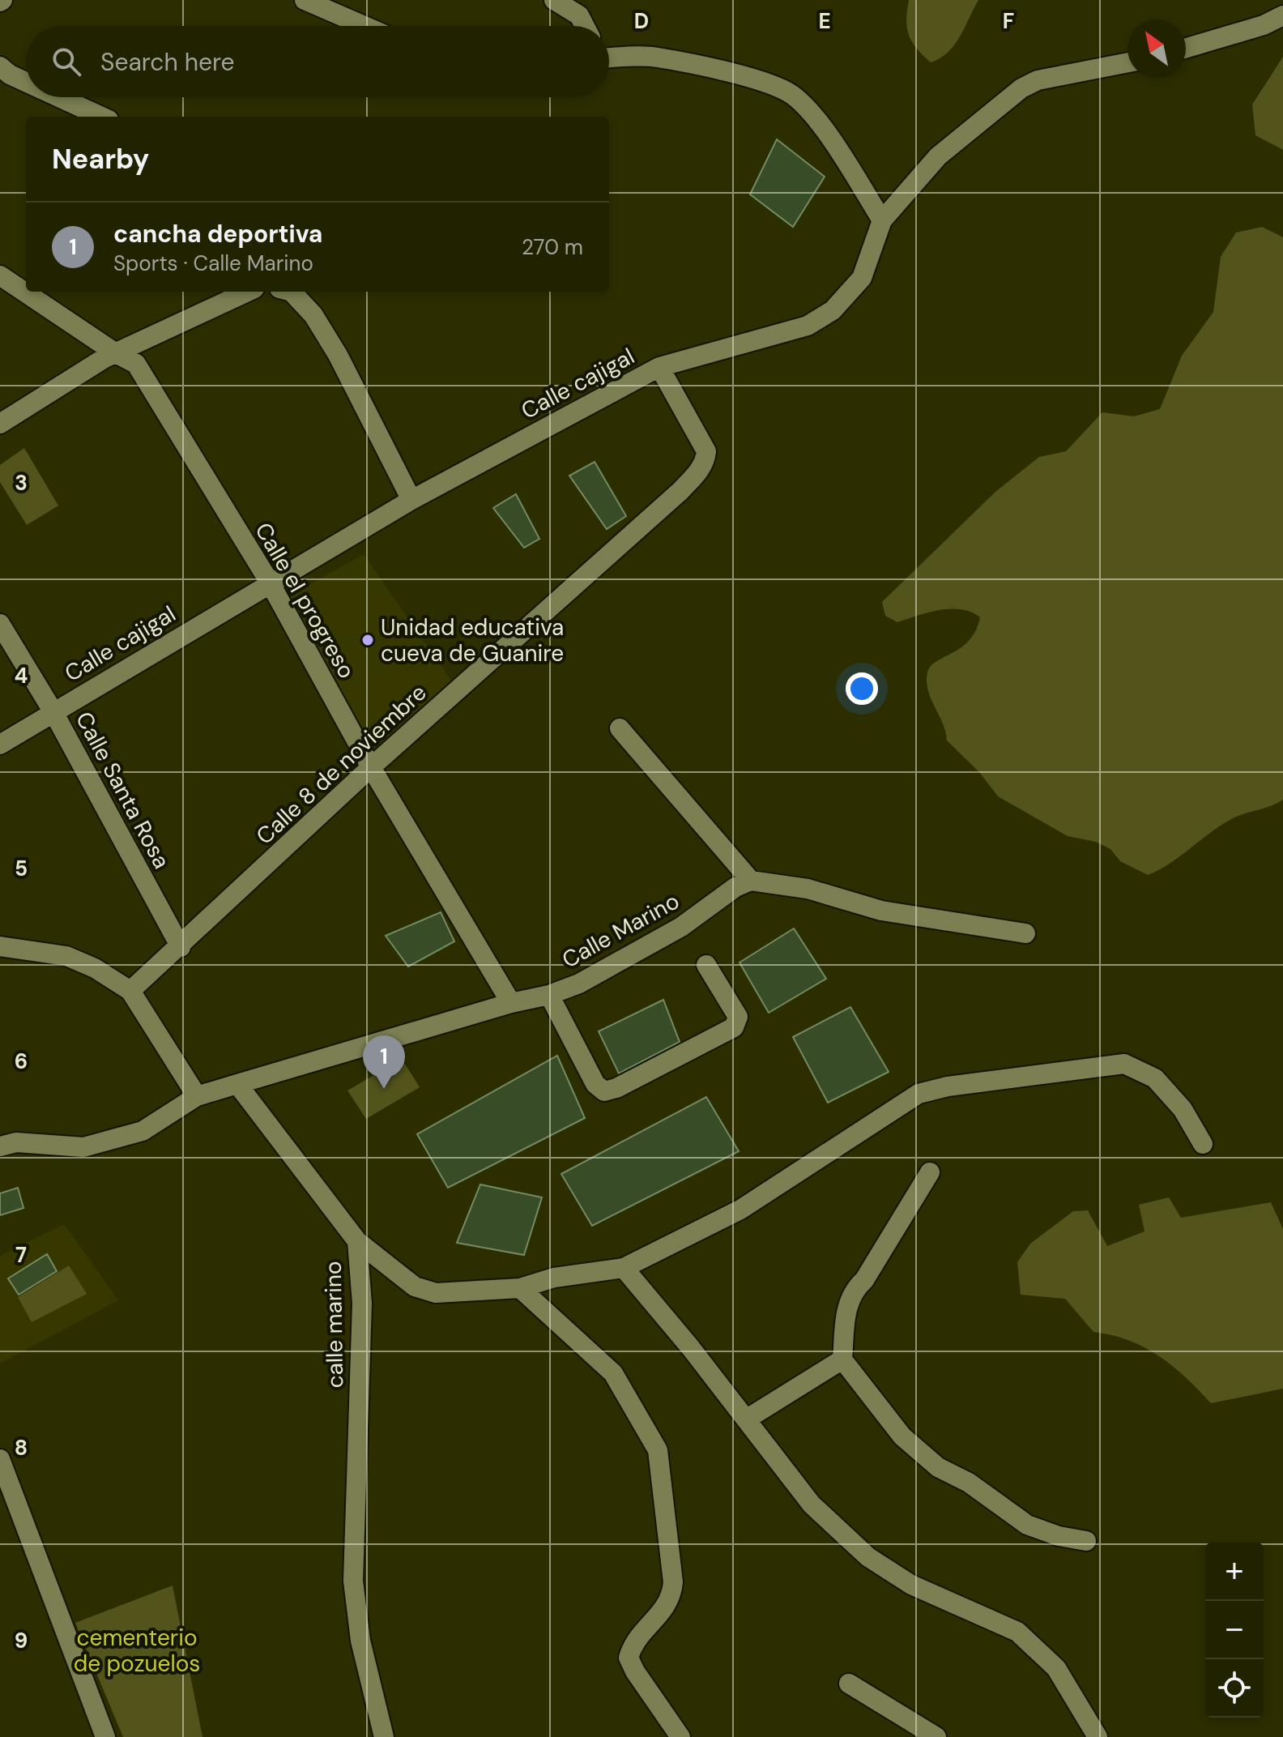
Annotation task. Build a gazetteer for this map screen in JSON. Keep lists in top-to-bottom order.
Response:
{
  "streets": {
    "street": [
      "Calle cajigal",
      "Calle el progreso",
      "Calle 8 de noviembre",
      "Calle Santa Rosa",
      "Calle Marino",
      "calle marino"
    ]
  },
  "crossings": [
    ["Calle cajigal", "Calle el progreso"],
    ["Calle cajigal", "Calle 8 de noviembre"],
    ["Calle cajigal", "Calle Santa Rosa"],
    ["Calle el progreso", "Calle 8 de noviembre"],
    ["Calle el progreso", "Calle Marino"],
    ["Calle 8 de noviembre", "Calle Santa Rosa"],
    ["Calle Marino", "calle marino"]
  ],
  "parks": ["cementerio de pozuelos"],
  "places": ["Unidad educativa cueva de Guanire"],
  "north": "top left",
  "page": {
    "search": "Search here",
    "heading": "Nearby",
    "list": [
      {
        "mark": "1",
        "name": "cancha deportiva",
        "note": "Sports · Calle Marino",
        "value": "270 m"
      }
    ],
    "pins": "1",
    "map_buttons": ["+", "−"]
  },
  "grid": {
    "columns": ["D", "E", "F"],
    "rows": [
      "3",
      "4",
      "5",
      "6",
      "7",
      "8",
      "9"
    ]
  }
}
